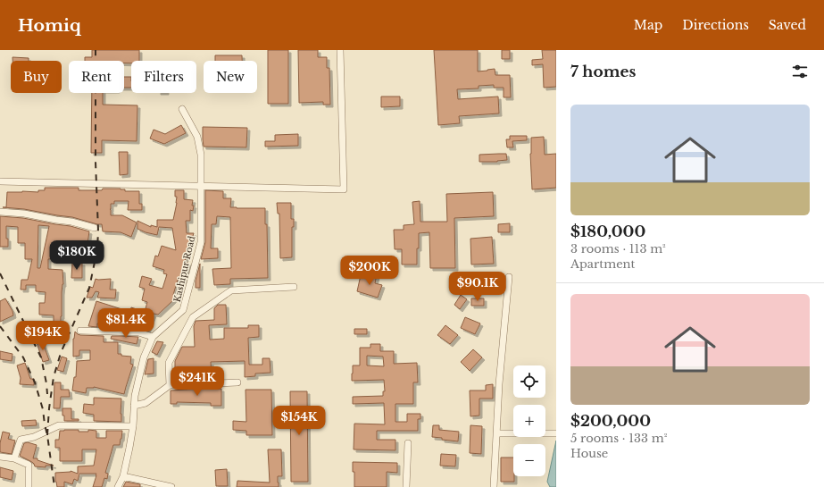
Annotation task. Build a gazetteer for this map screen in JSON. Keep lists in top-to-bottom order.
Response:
{
  "streets": {
    "street": ["Kashipur Road"]
  },
  "page": {
    "header": "Homiq",
    "nav": ["Map", "Directions", "Saved"],
    "heading": "7 homes",
    "chip": [
      "Buy",
      "Rent",
      "Filters",
      "New"
    ],
    "list": [
      {
        "name": "$180,000",
        "note": "3 rooms · 113 m² · Apartment"
      },
      {
        "name": "$200,000",
        "note": "5 rooms · 133 m² · House"
      }
    ],
    "price": [
      "$180K",
      "$200K",
      "$90.1K",
      "$81.4K",
      "$194K",
      "$241K",
      "$154K"
    ],
    "map_buttons": ["+", "−"]
  }
}
